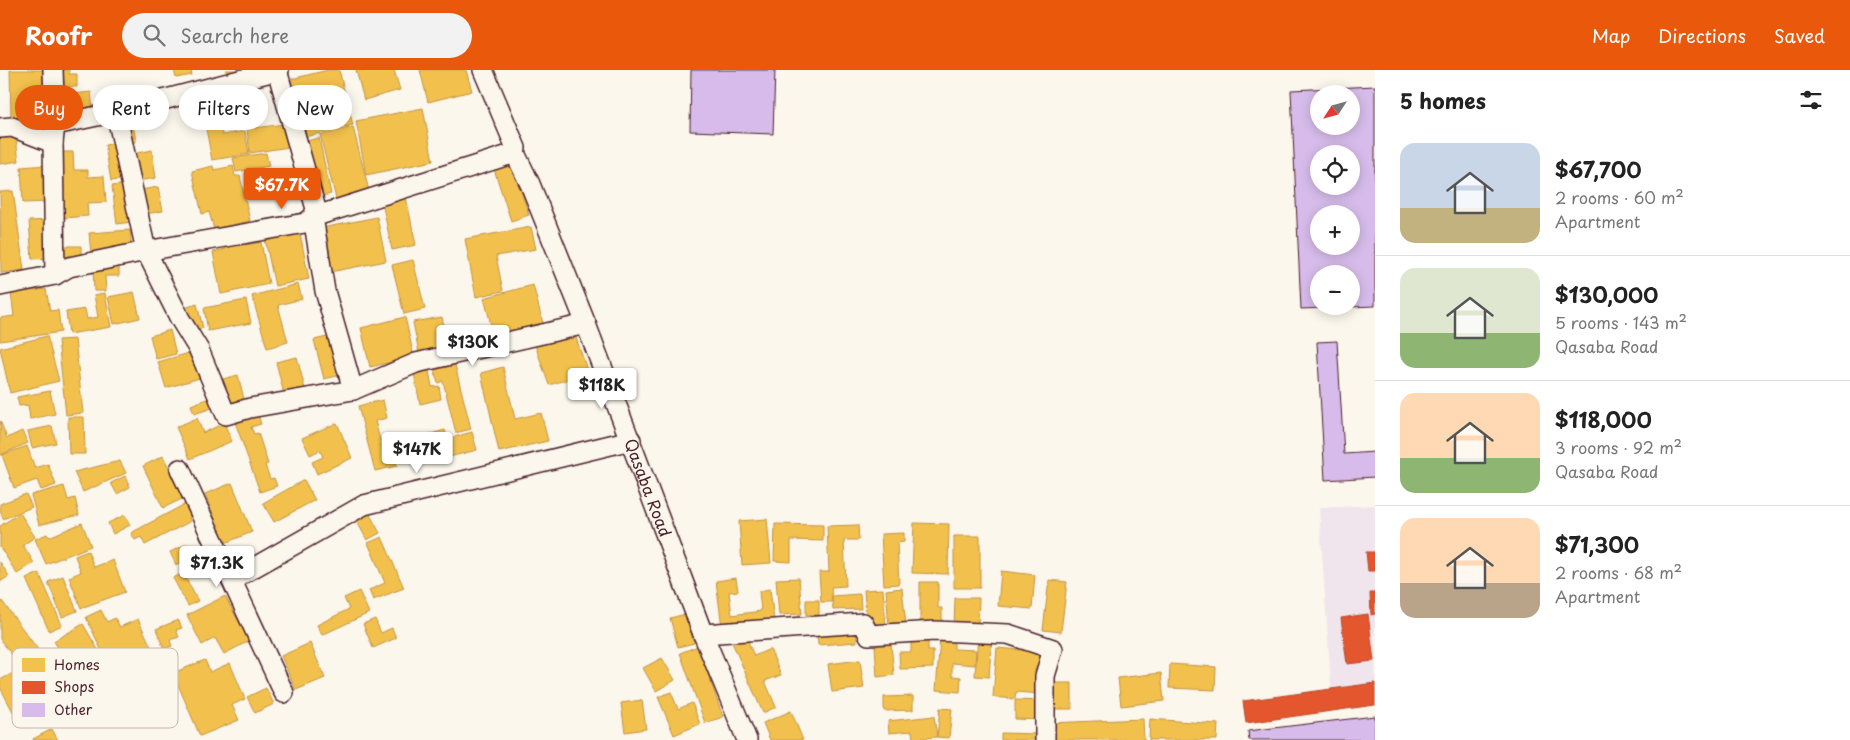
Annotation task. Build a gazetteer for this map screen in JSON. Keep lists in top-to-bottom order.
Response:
{
  "streets": {
    "street": ["Qasaba Road"]
  },
  "legend": ["Homes", "Shops", "Other"],
  "north": "bottom left",
  "page": {
    "header": "Roofr",
    "search": "Search here",
    "nav": ["Map", "Directions", "Saved"],
    "heading": "5 homes",
    "map_buttons": ["+", "−"],
    "chip": [
      "Buy",
      "Rent",
      "Filters",
      "New"
    ],
    "list": [
      {
        "name": "$67,700",
        "note": "2 rooms · 60 m² · Apartment"
      },
      {
        "name": "$130,000",
        "note": "5 rooms · 143 m² · Qasaba Road"
      },
      {
        "name": "$118,000",
        "note": "3 rooms · 92 m² · Qasaba Road"
      },
      {
        "name": "$71,300",
        "note": "2 rooms · 68 m² · Apartment"
      }
    ],
    "price": [
      "$67.7K",
      "$130K",
      "$118K",
      "$147K",
      "$71.3K"
    ]
  }
}
